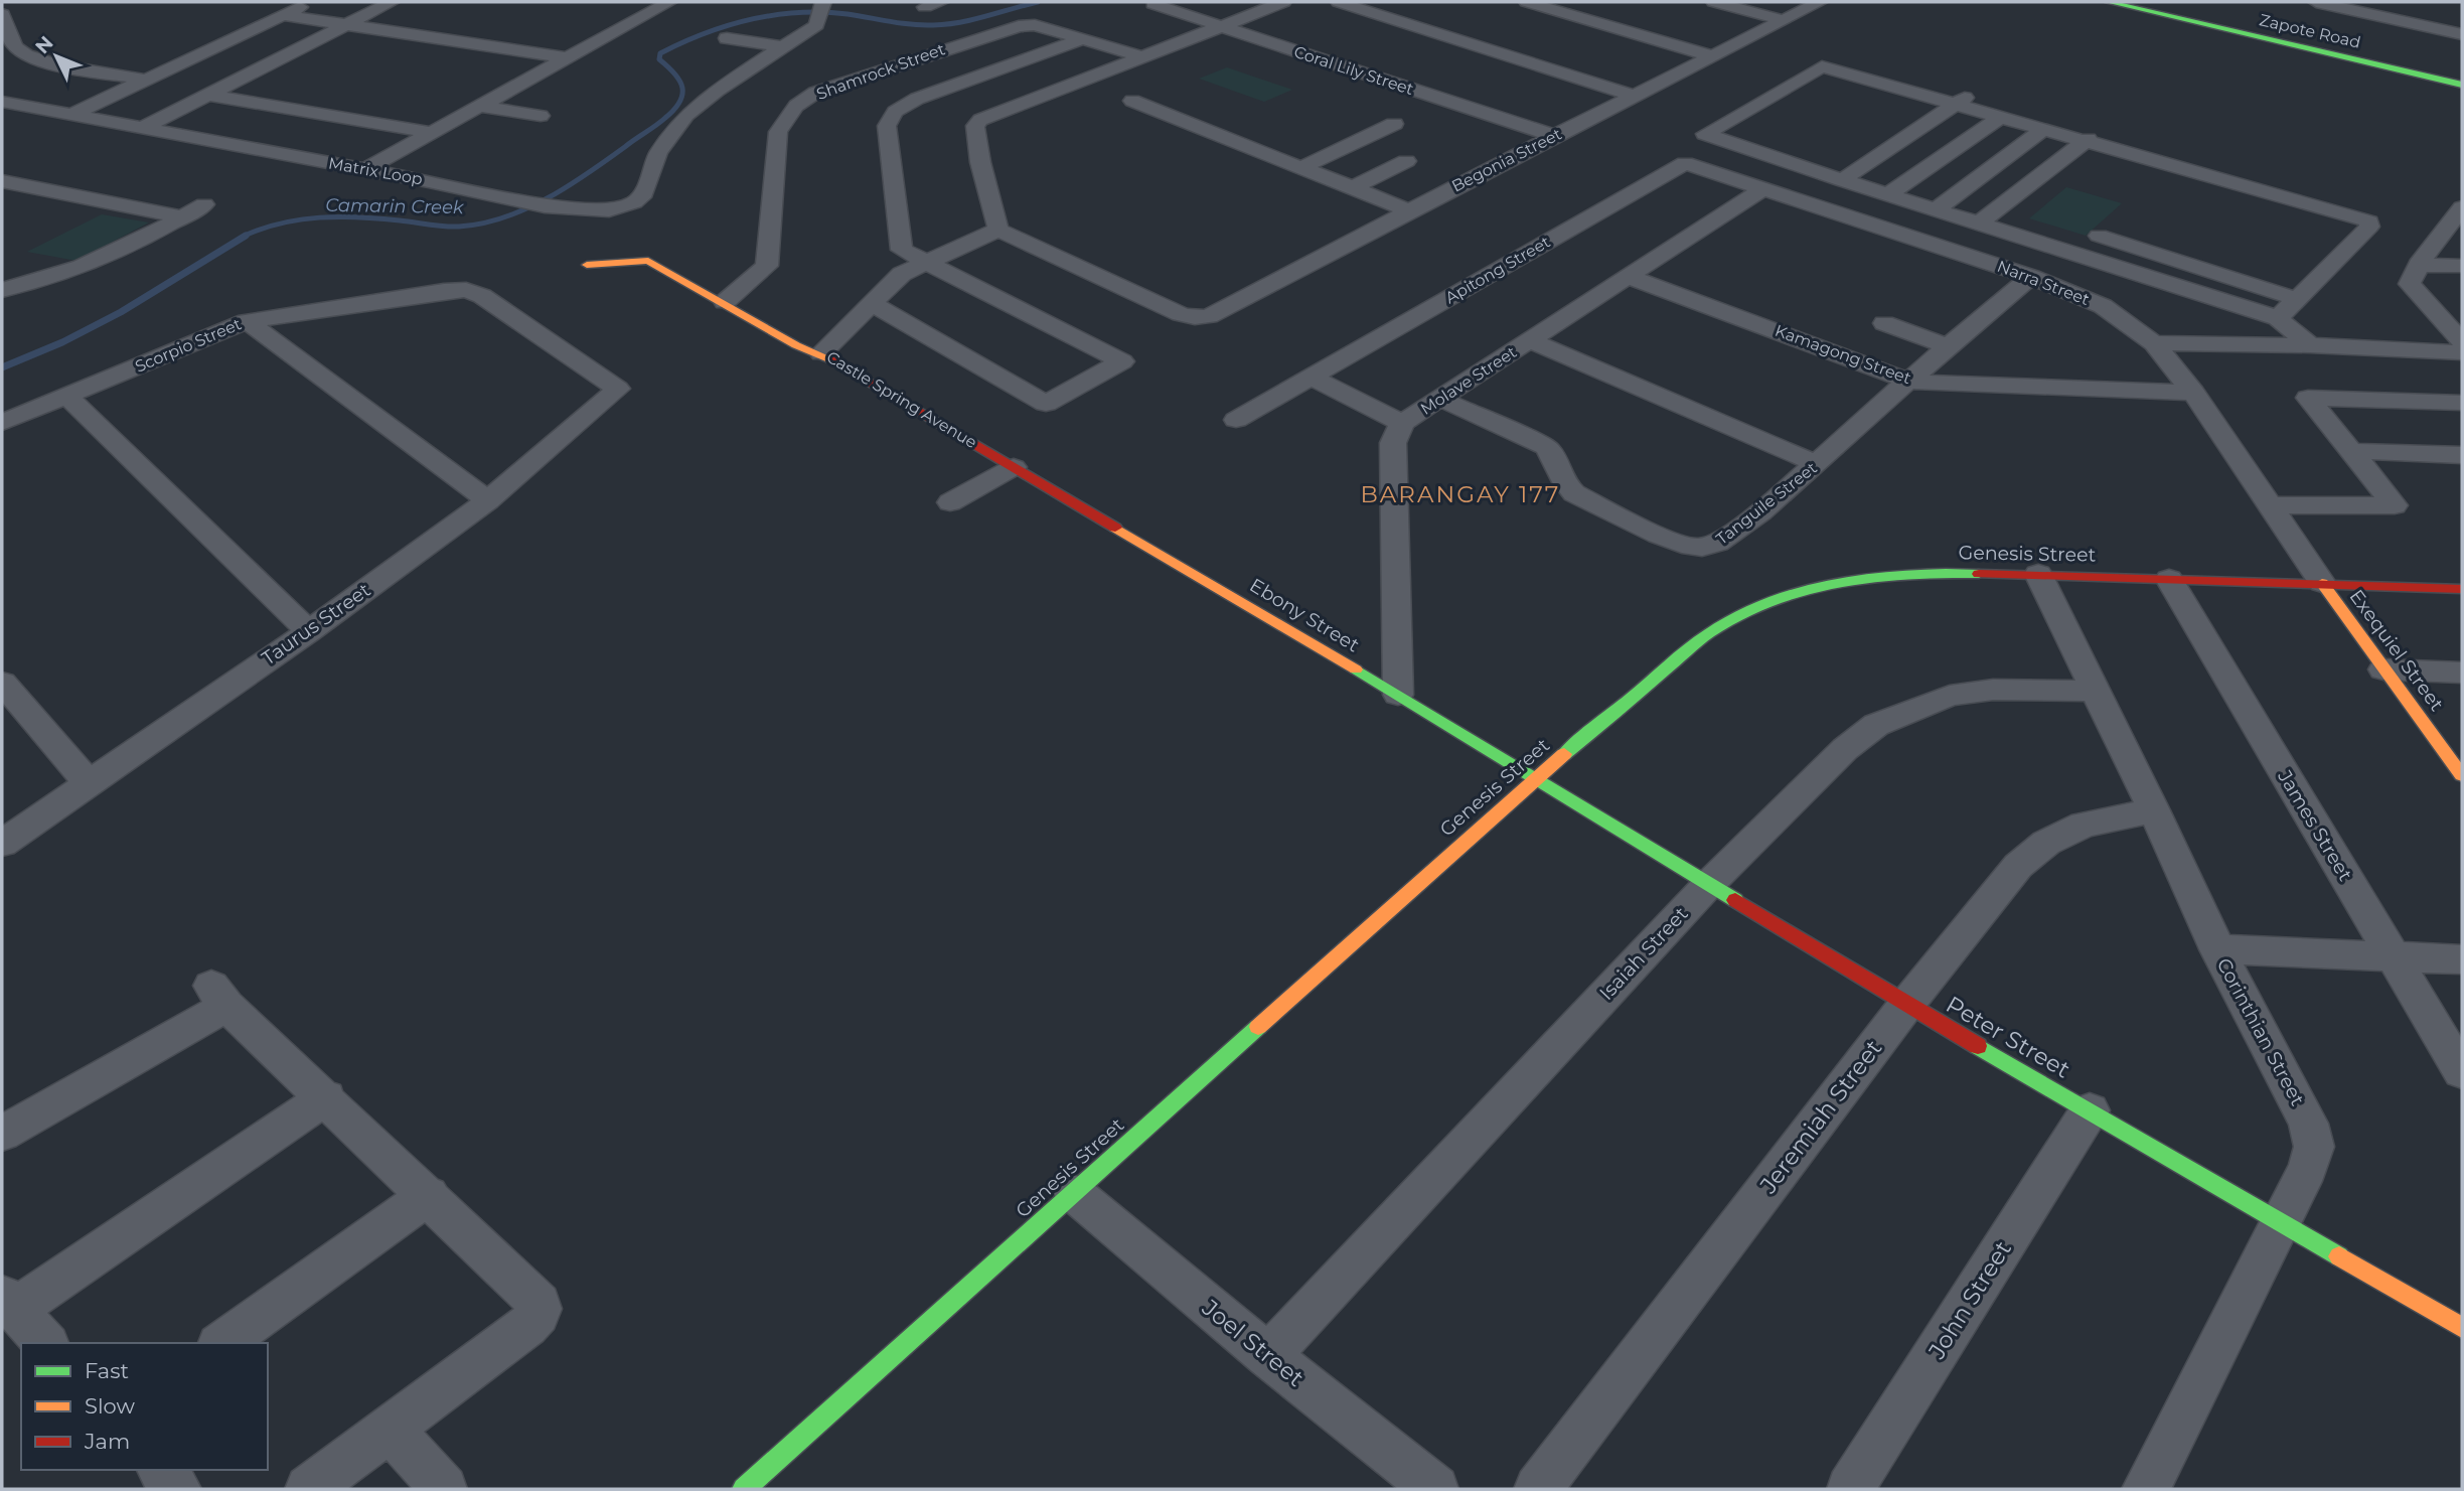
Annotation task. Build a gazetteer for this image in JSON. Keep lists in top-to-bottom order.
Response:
{
  "streets": {
    "street": [
      "Zapote Road",
      "Coral Lily Street",
      "Shamrock Street",
      "Begonia Street",
      "Matrix Loop",
      "Apitong Street",
      "Narra Street",
      "Scorpio Street",
      "Kamagong Street",
      "Molave Street",
      "Castle Spring Avenue",
      "Tanguile Street",
      "Genesis Street",
      "Ebony Street",
      "Taurus Street",
      "Exequiel Street",
      "James Street",
      "Isaiah Street",
      "Corinthian Street",
      "Peter Street",
      "Jeremiah Street",
      "John Street",
      "Joel Street"
    ]
  },
  "crossings": [
    ["Coral Lily Street", "Begonia Street"],
    ["Begonia Street", "Castle Spring Avenue"],
    ["Apitong Street", "Narra Street"],
    ["Narra Street", "Kamagong Street"],
    ["Narra Street", "Molave Street"],
    ["Narra Street", "Tanguile Street"],
    ["Narra Street", "Genesis Street"],
    ["Narra Street", "Exequiel Street"],
    ["Scorpio Street", "Taurus Street"],
    ["Kamagong Street", "Molave Street"],
    ["Kamagong Street", "Tanguile Street"],
    ["Molave Street", "Tanguile Street"],
    ["Molave Street", "Ebony Street"],
    ["Castle Spring Avenue", "Ebony Street"],
    ["Genesis Street", "Ebony Street"],
    ["Genesis Street", "Exequiel Street"],
    ["Genesis Street", "James Street"],
    ["Genesis Street", "Corinthian Street"],
    ["Genesis Street", "Peter Street"],
    ["Genesis Street", "Joel Street"],
    ["Ebony Street", "Peter Street"],
    ["Isaiah Street", "Corinthian Street"],
    ["Isaiah Street", "Peter Street"],
    ["Isaiah Street", "Joel Street"],
    ["Corinthian Street", "Peter Street"],
    ["Corinthian Street", "Jeremiah Street"],
    ["Peter Street", "Jeremiah Street"],
    ["Peter Street", "John Street"]
  ],
  "districts": ["BARANGAY 177"],
  "water": ["Camarin Creek"],
  "legend": ["Fast", "Slow", "Jam"],
  "north": "top left"
}
